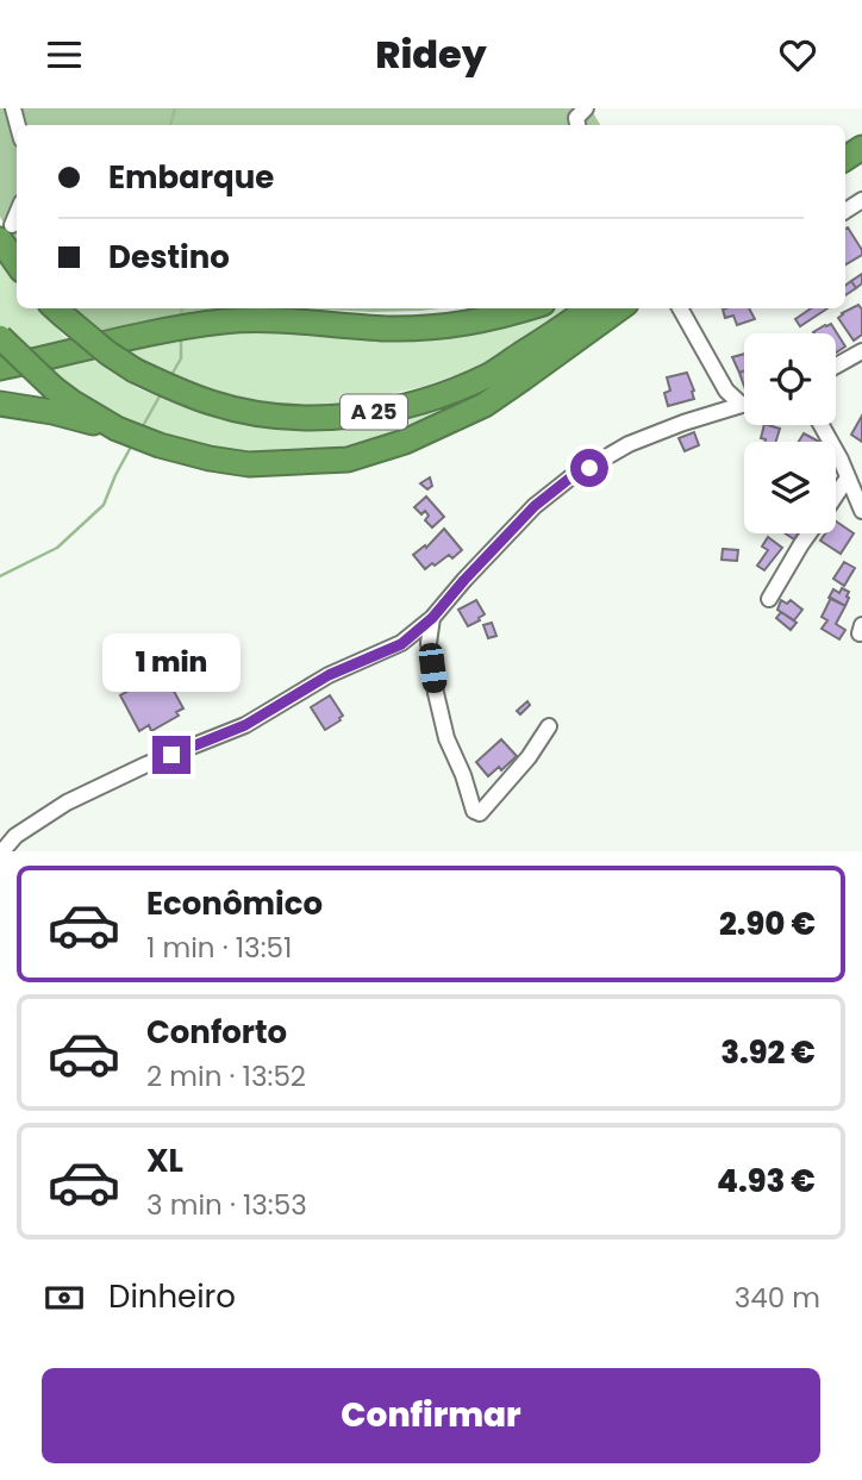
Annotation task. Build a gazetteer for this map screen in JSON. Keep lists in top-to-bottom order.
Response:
{
  "streets": {
    "highway": ["A 25"]
  },
  "page": {
    "header": "Ridey",
    "banner": ["Embarque", "Destino"],
    "bubble": "1 min",
    "list": [
      {
        "name": "Econômico",
        "note": "1 min · 13:51",
        "value": "2.90 €"
      },
      {
        "name": "Conforto",
        "note": "2 min · 13:52",
        "value": "3.92 €"
      },
      {
        "name": "XL",
        "note": "3 min · 13:53",
        "value": "4.93 €"
      }
    ],
    "pay": ["Dinheiro", "340 m"],
    "buttons": "Confirmar"
  }
}
